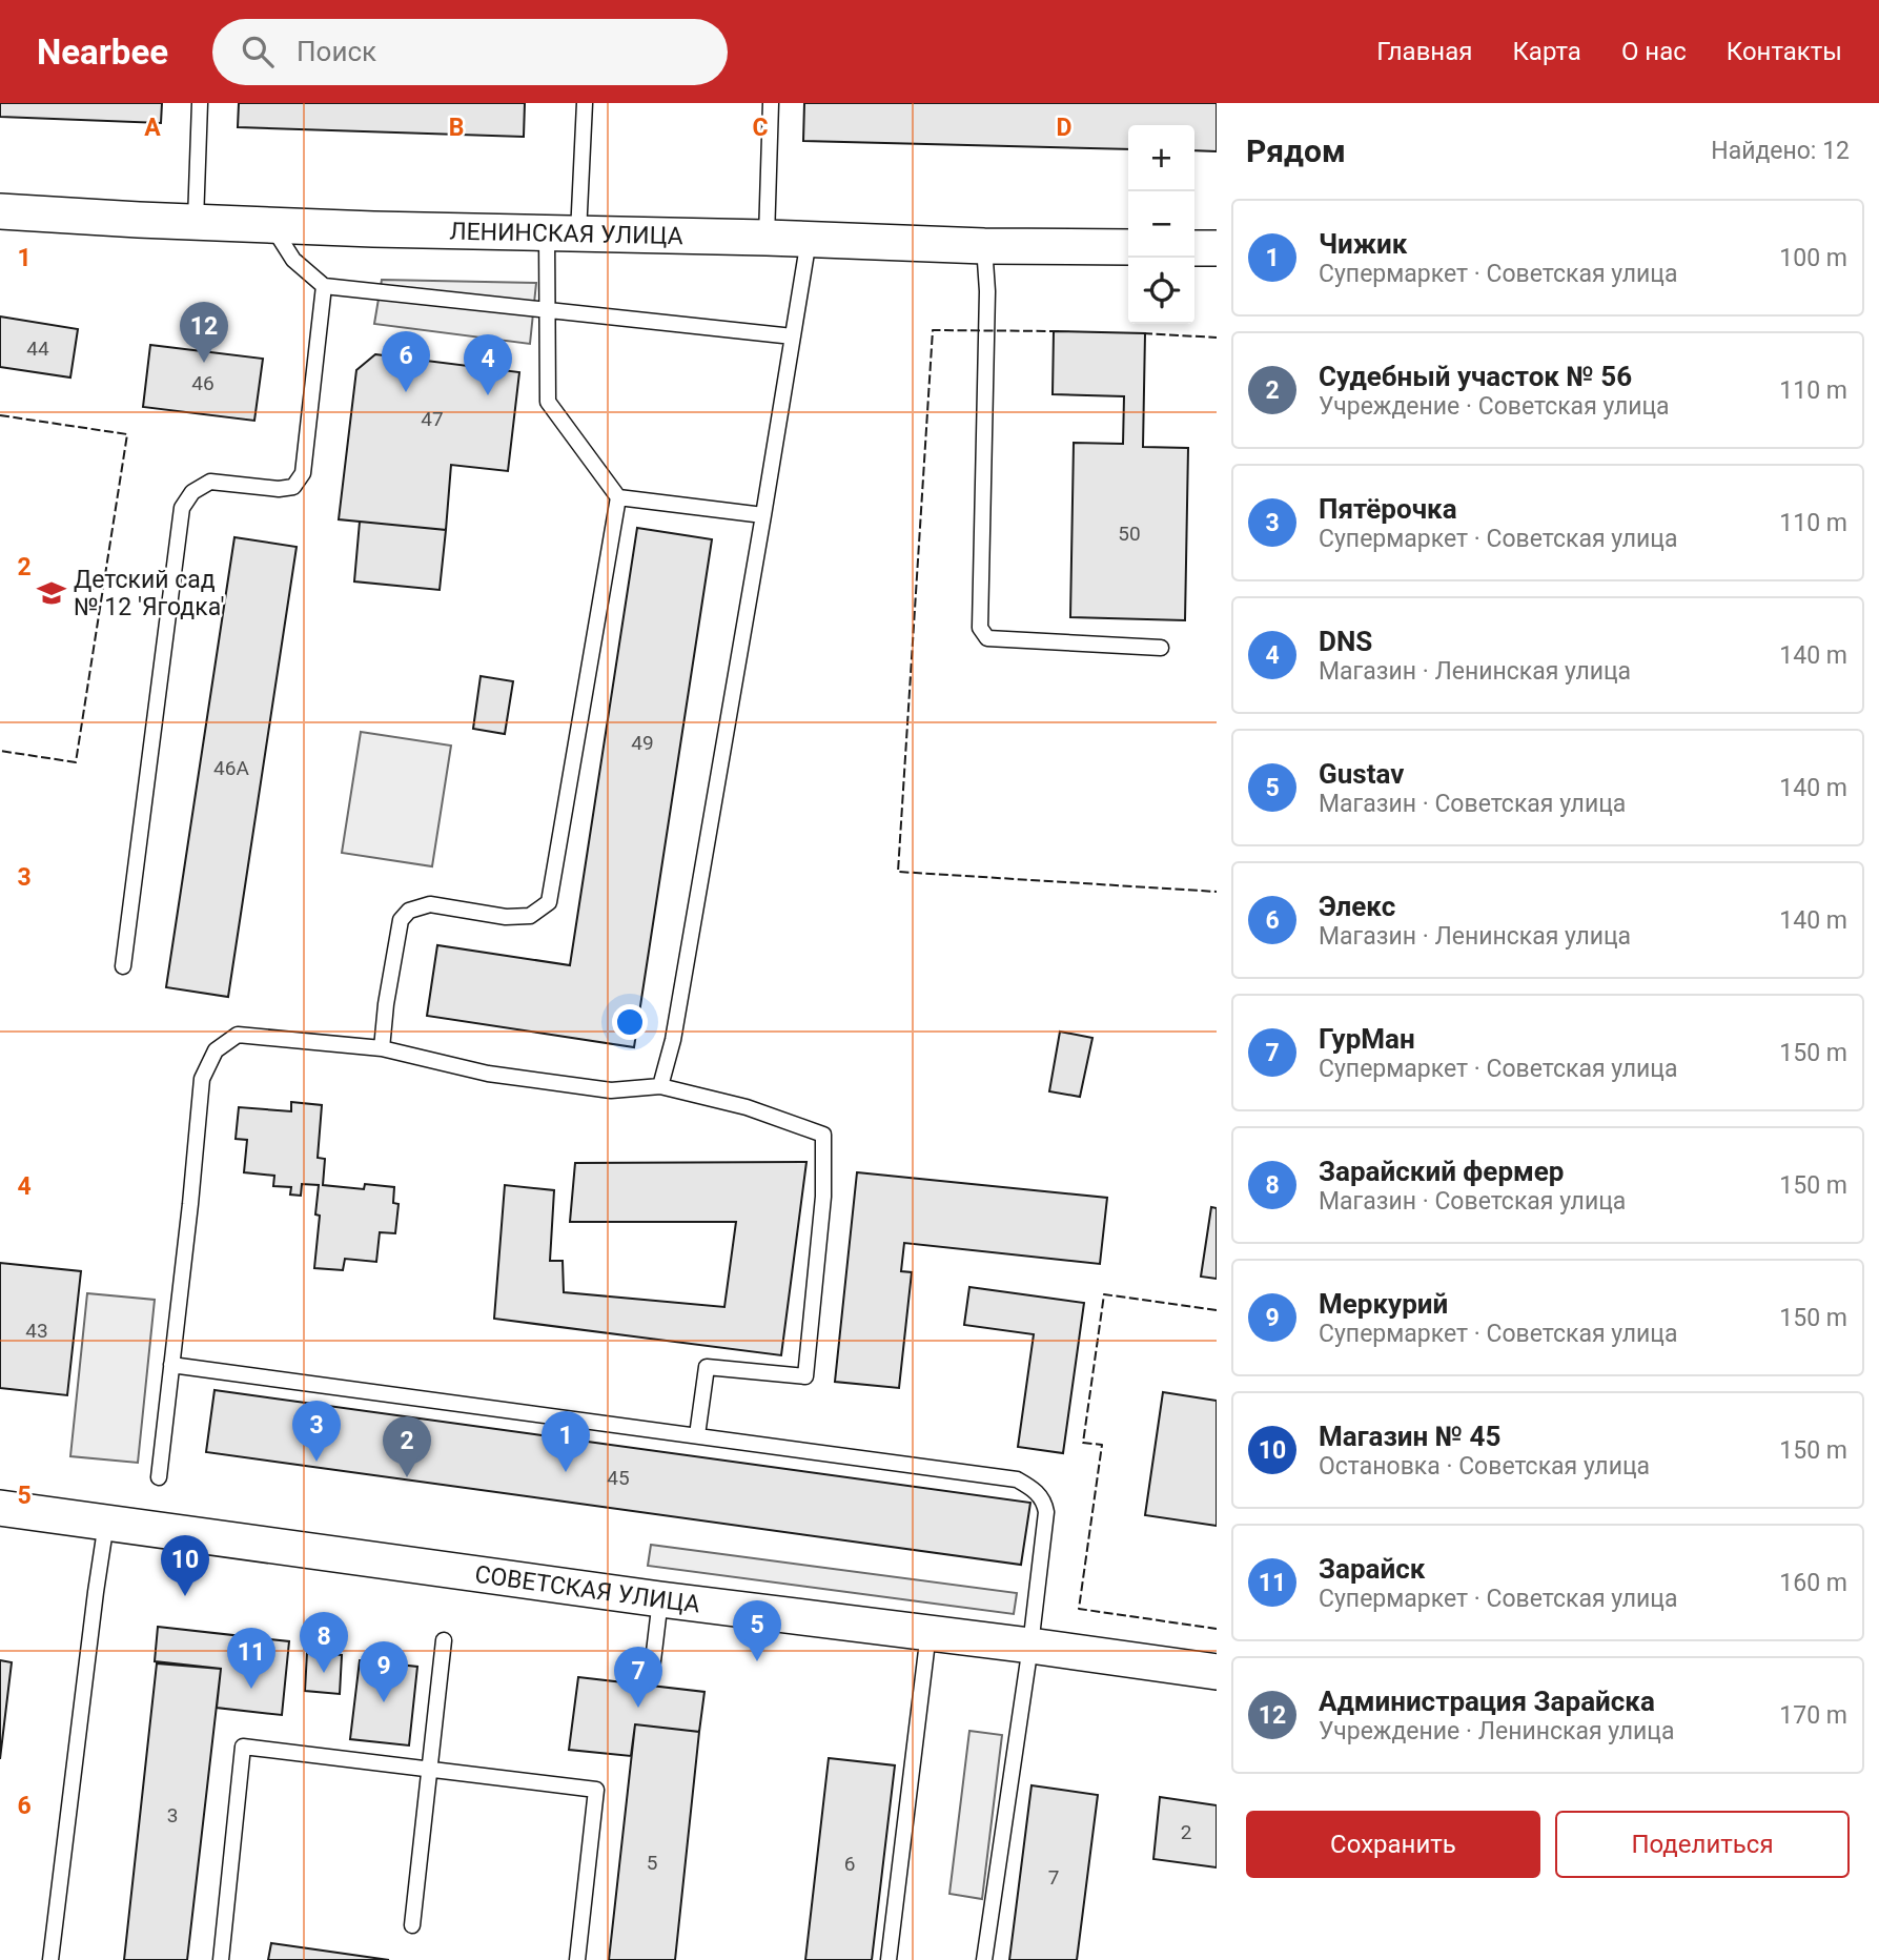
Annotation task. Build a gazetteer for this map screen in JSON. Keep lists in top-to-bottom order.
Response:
{
  "streets": {
    "street": ["ЛЕНИНСКАЯ УЛИЦА", "СОВЕТСКАЯ УЛИЦА"]
  },
  "places": {
    "school or university": ["Детский сад № 12 'Ягодка'"]
  },
  "house_numbers": [
    "44",
    "46",
    "47",
    "50",
    "49",
    "46А",
    "43",
    "45",
    "3",
    "2",
    "5",
    "6",
    "7"
  ],
  "page": {
    "header": "Nearbee",
    "search": "Поиск",
    "nav": [
      "Главная",
      "Карта",
      "О нас",
      "Контакты"
    ],
    "heading": ["Рядом", "Найдено: 12"],
    "map_buttons": ["+", "−"],
    "list": [
      {
        "mark": "1",
        "name": "Чижик",
        "note": "Супермаркет · Советская улица",
        "value": "100 m"
      },
      {
        "mark": "2",
        "name": "Судебный участок № 56",
        "note": "Учреждение · Советская улица",
        "value": "110 m"
      },
      {
        "mark": "3",
        "name": "Пятёрочка",
        "note": "Супермаркет · Советская улица",
        "value": "110 m"
      },
      {
        "mark": "4",
        "name": "DNS",
        "note": "Магазин · Ленинская улица",
        "value": "140 m"
      },
      {
        "mark": "5",
        "name": "Gustav",
        "note": "Магазин · Советская улица",
        "value": "140 m"
      },
      {
        "mark": "6",
        "name": "Элекс",
        "note": "Магазин · Ленинская улица",
        "value": "140 m"
      },
      {
        "mark": "7",
        "name": "ГурМан",
        "note": "Супермаркет · Советская улица",
        "value": "150 m"
      },
      {
        "mark": "8",
        "name": "Зарайский фермер",
        "note": "Магазин · Советская улица",
        "value": "150 m"
      },
      {
        "mark": "9",
        "name": "Меркурий",
        "note": "Супермаркет · Советская улица",
        "value": "150 m"
      },
      {
        "mark": "10",
        "name": "Магазин № 45",
        "note": "Остановка · Советская улица",
        "value": "150 m"
      },
      {
        "mark": "11",
        "name": "Зарайск",
        "note": "Супермаркет · Советская улица",
        "value": "160 m"
      },
      {
        "mark": "12",
        "name": "Администрация Зарайска",
        "note": "Учреждение · Ленинская улица",
        "value": "170 m"
      }
    ],
    "pins": [
      "12",
      "6",
      "4",
      "3",
      "1",
      "2",
      "10",
      "5",
      "8",
      "11",
      "9",
      "7"
    ],
    "buttons": ["Сохранить", "Поделиться"]
  },
  "grid": {
    "columns": [
      "A",
      "B",
      "C",
      "D"
    ],
    "rows": [
      "1",
      "2",
      "3",
      "4",
      "5",
      "6"
    ]
  }
}
